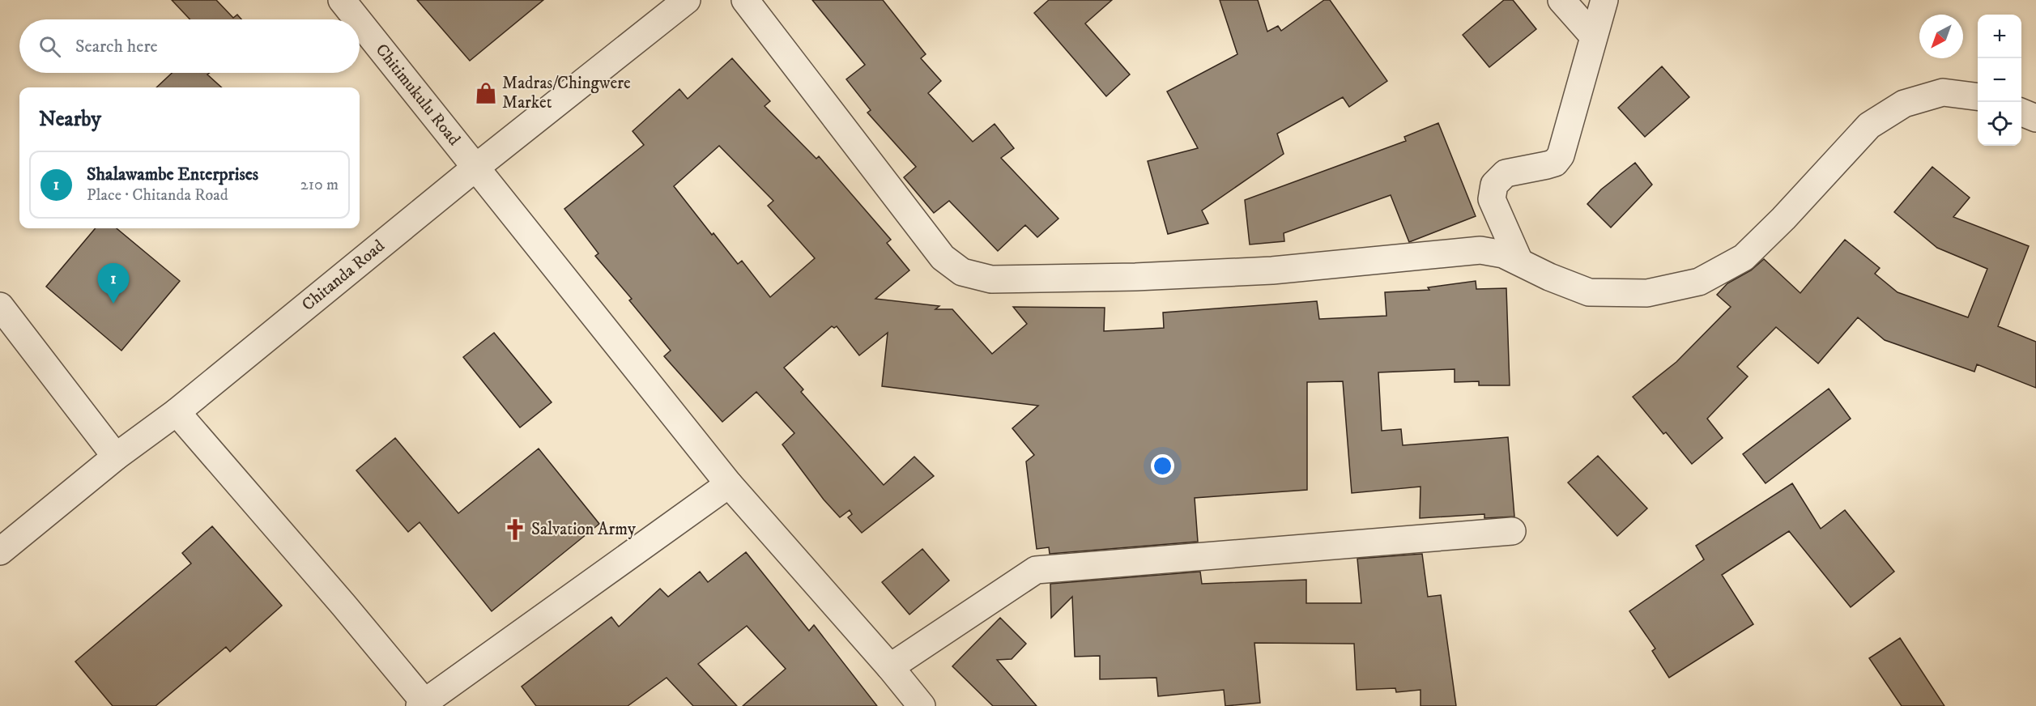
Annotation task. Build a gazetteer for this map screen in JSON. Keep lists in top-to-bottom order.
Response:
{
  "streets": {
    "street": ["Chitimukulu Road", "Chitanda Road"]
  },
  "crossings": [
    ["Chitimukulu Road", "Chitanda Road"]
  ],
  "places": {
    "shop": ["Madras/Chingwere Market"],
    "church": ["Salvation Army"]
  },
  "north": "bottom left",
  "page": {
    "map_buttons": ["+", "−"],
    "search": "Search here",
    "heading": "Nearby",
    "list": [
      {
        "mark": "1",
        "name": "Shalawambe Enterprises",
        "note": "Place · Chitanda Road",
        "value": "210 m"
      }
    ],
    "pins": "1"
  }
}
